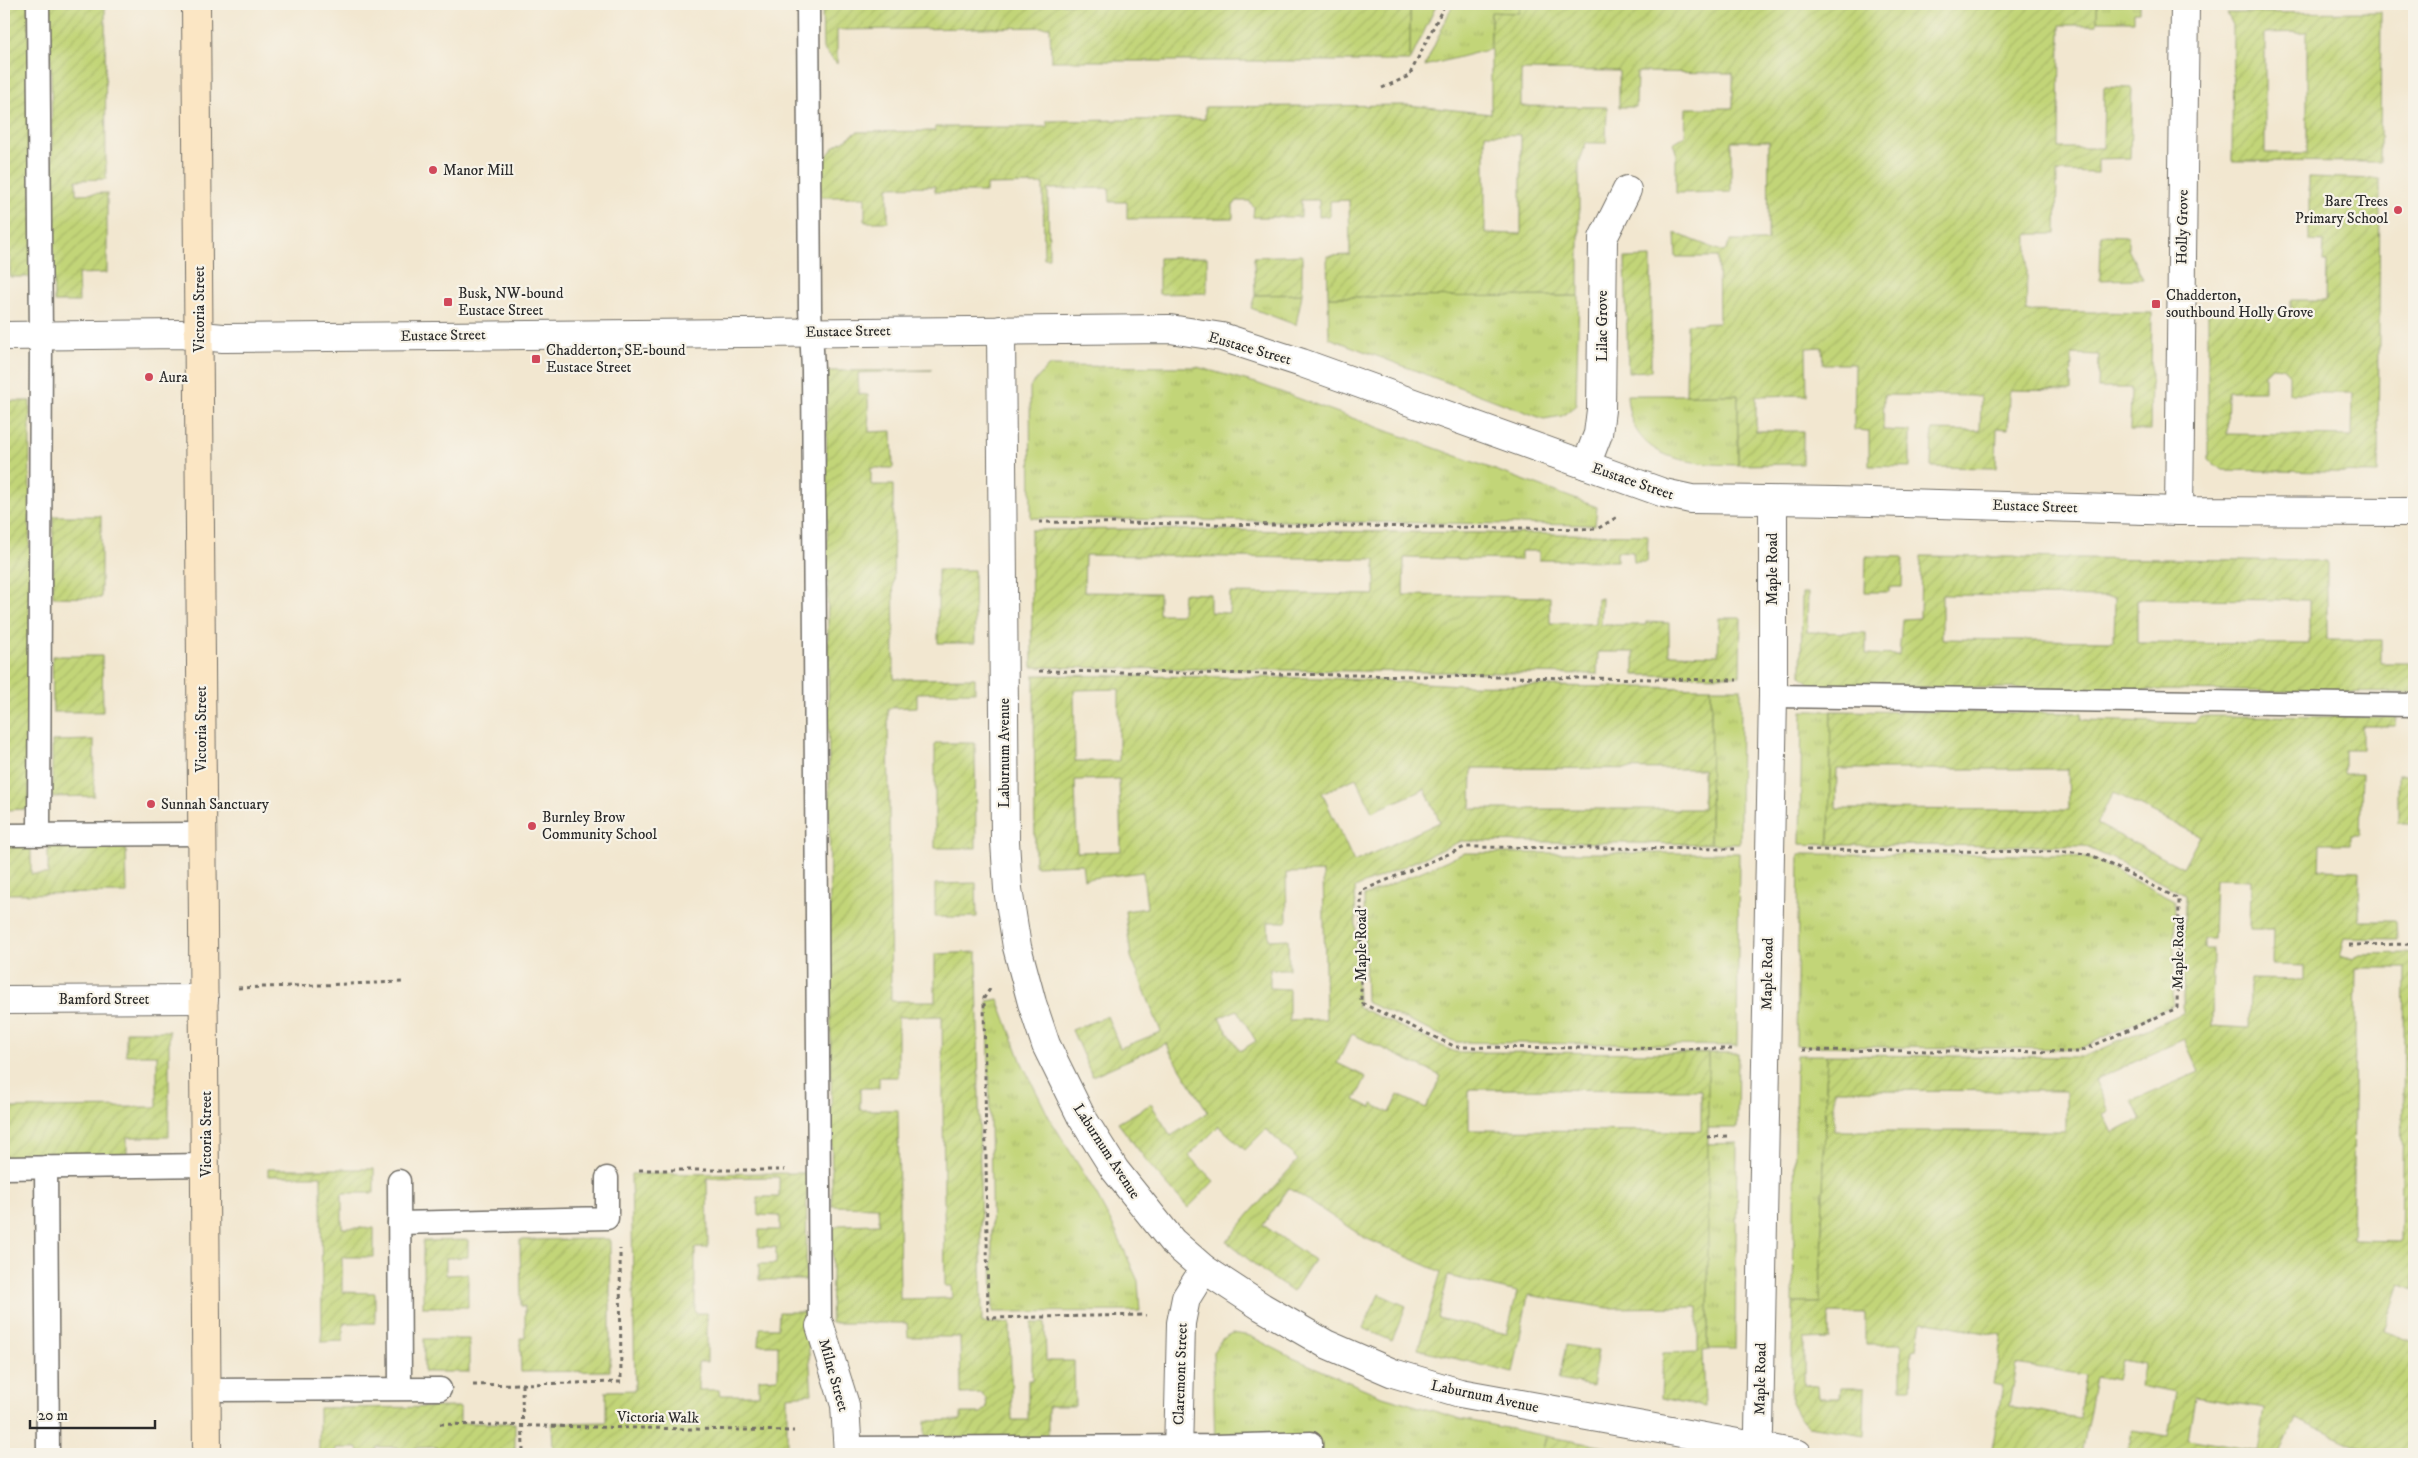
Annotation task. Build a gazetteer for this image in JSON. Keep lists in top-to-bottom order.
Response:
{
  "streets": {
    "street": [
      "Holly Grove",
      "Victoria Street",
      "Lilac Grove",
      "Eustace Street",
      "Maple Road",
      "Laburnum Avenue",
      "Bamford Street",
      "Claremont Street",
      "Milne Street"
    ],
    "path": ["Victoria Walk"]
  },
  "crossings": [
    ["Holly Grove", "Eustace Street"],
    ["Victoria Street", "Eustace Street"],
    ["Victoria Street", "Bamford Street"],
    ["Lilac Grove", "Eustace Street"],
    ["Eustace Street", "Maple Road"],
    ["Eustace Street", "Laburnum Avenue"],
    ["Maple Road", "Laburnum Avenue"],
    ["Laburnum Avenue", "Claremont Street"]
  ],
  "places": {
    "other": [
      "Manor Mill",
      "Bare Trees Primary School",
      "Aura",
      "Sunnah Sanctuary",
      "Burnley Brow Community School"
    ],
    "transit": ["Busk, NW-bound Eustace Street", "Chadderton, southbound Holly Grove", "Chadderton, SE-bound Eustace Street"]
  },
  "scale_bar": "20 m"
}
